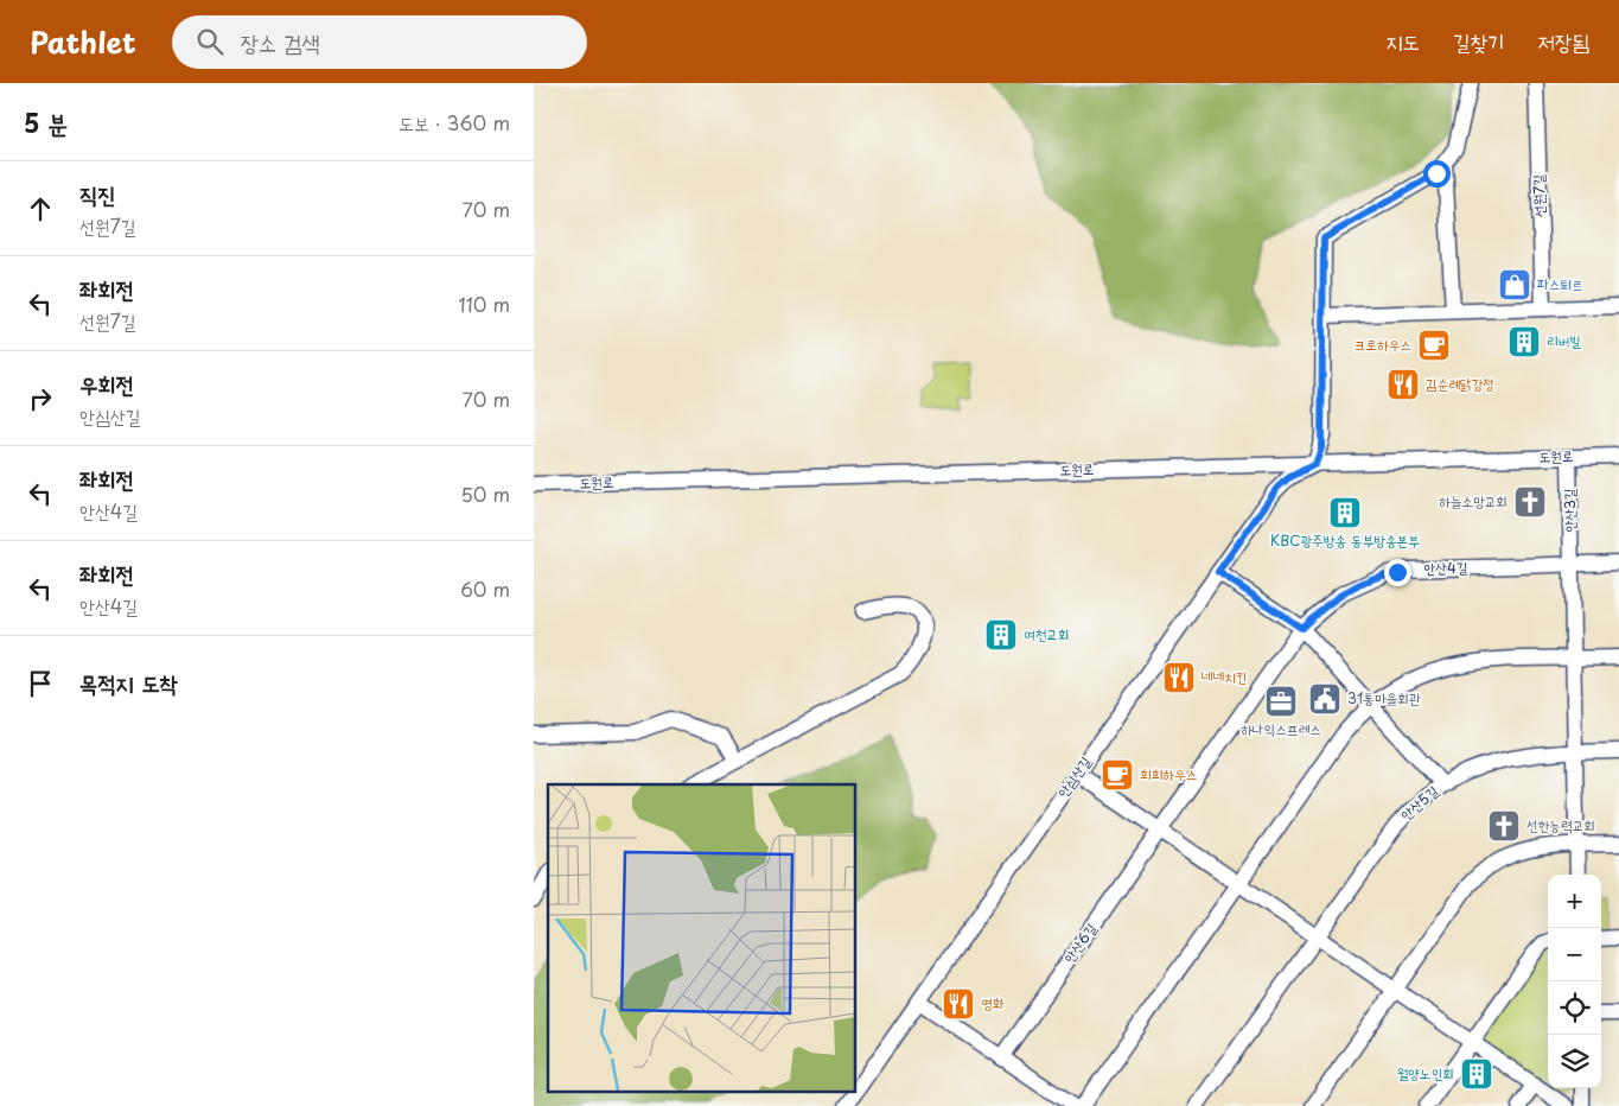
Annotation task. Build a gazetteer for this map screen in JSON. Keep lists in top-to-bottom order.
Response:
{
  "streets": {
    "street": [
      "선원7길",
      "도원로",
      "안산3길",
      "안산4길",
      "안심산길",
      "안산5길",
      "안산6길"
    ]
  },
  "crossings": [
    ["도원로", "안산3길"],
    ["도원로", "안심산길"],
    ["안산3길", "안산4길"],
    ["안산3길", "안산5길"]
  ],
  "places": {
    "shop": ["파스퇴르"],
    "building": [
      "리버빌",
      "KBC광주방송 동부방송본부",
      "여천교회",
      "월양노인회"
    ],
    "cafe": ["크로하우스", "희희하우스"],
    "restaurant": ["김순례닭강정", "네네치킨", "영화"],
    "church": ["하늘소망교회", "선한능력교회"],
    "public building": ["31통마을회관"],
    "office": ["하나익스프레스"]
  },
  "page": {
    "header": "Pathlet",
    "search": "장소 검색",
    "nav": ["지도", "길찾기", "저장됨"],
    "heading": ["5 분", "도보 · 360 m"],
    "list": [
      ["직진", "선원7길", "70 m"],
      ["좌회전", "선원7길", "110 m"],
      ["우회전", "안심산길", "70 m"],
      ["좌회전", "안산4길", "50 m"],
      ["좌회전", "안산4길", "60 m"],
      "목적지 도착"
    ],
    "map_buttons": ["+", "−"]
  }
}
